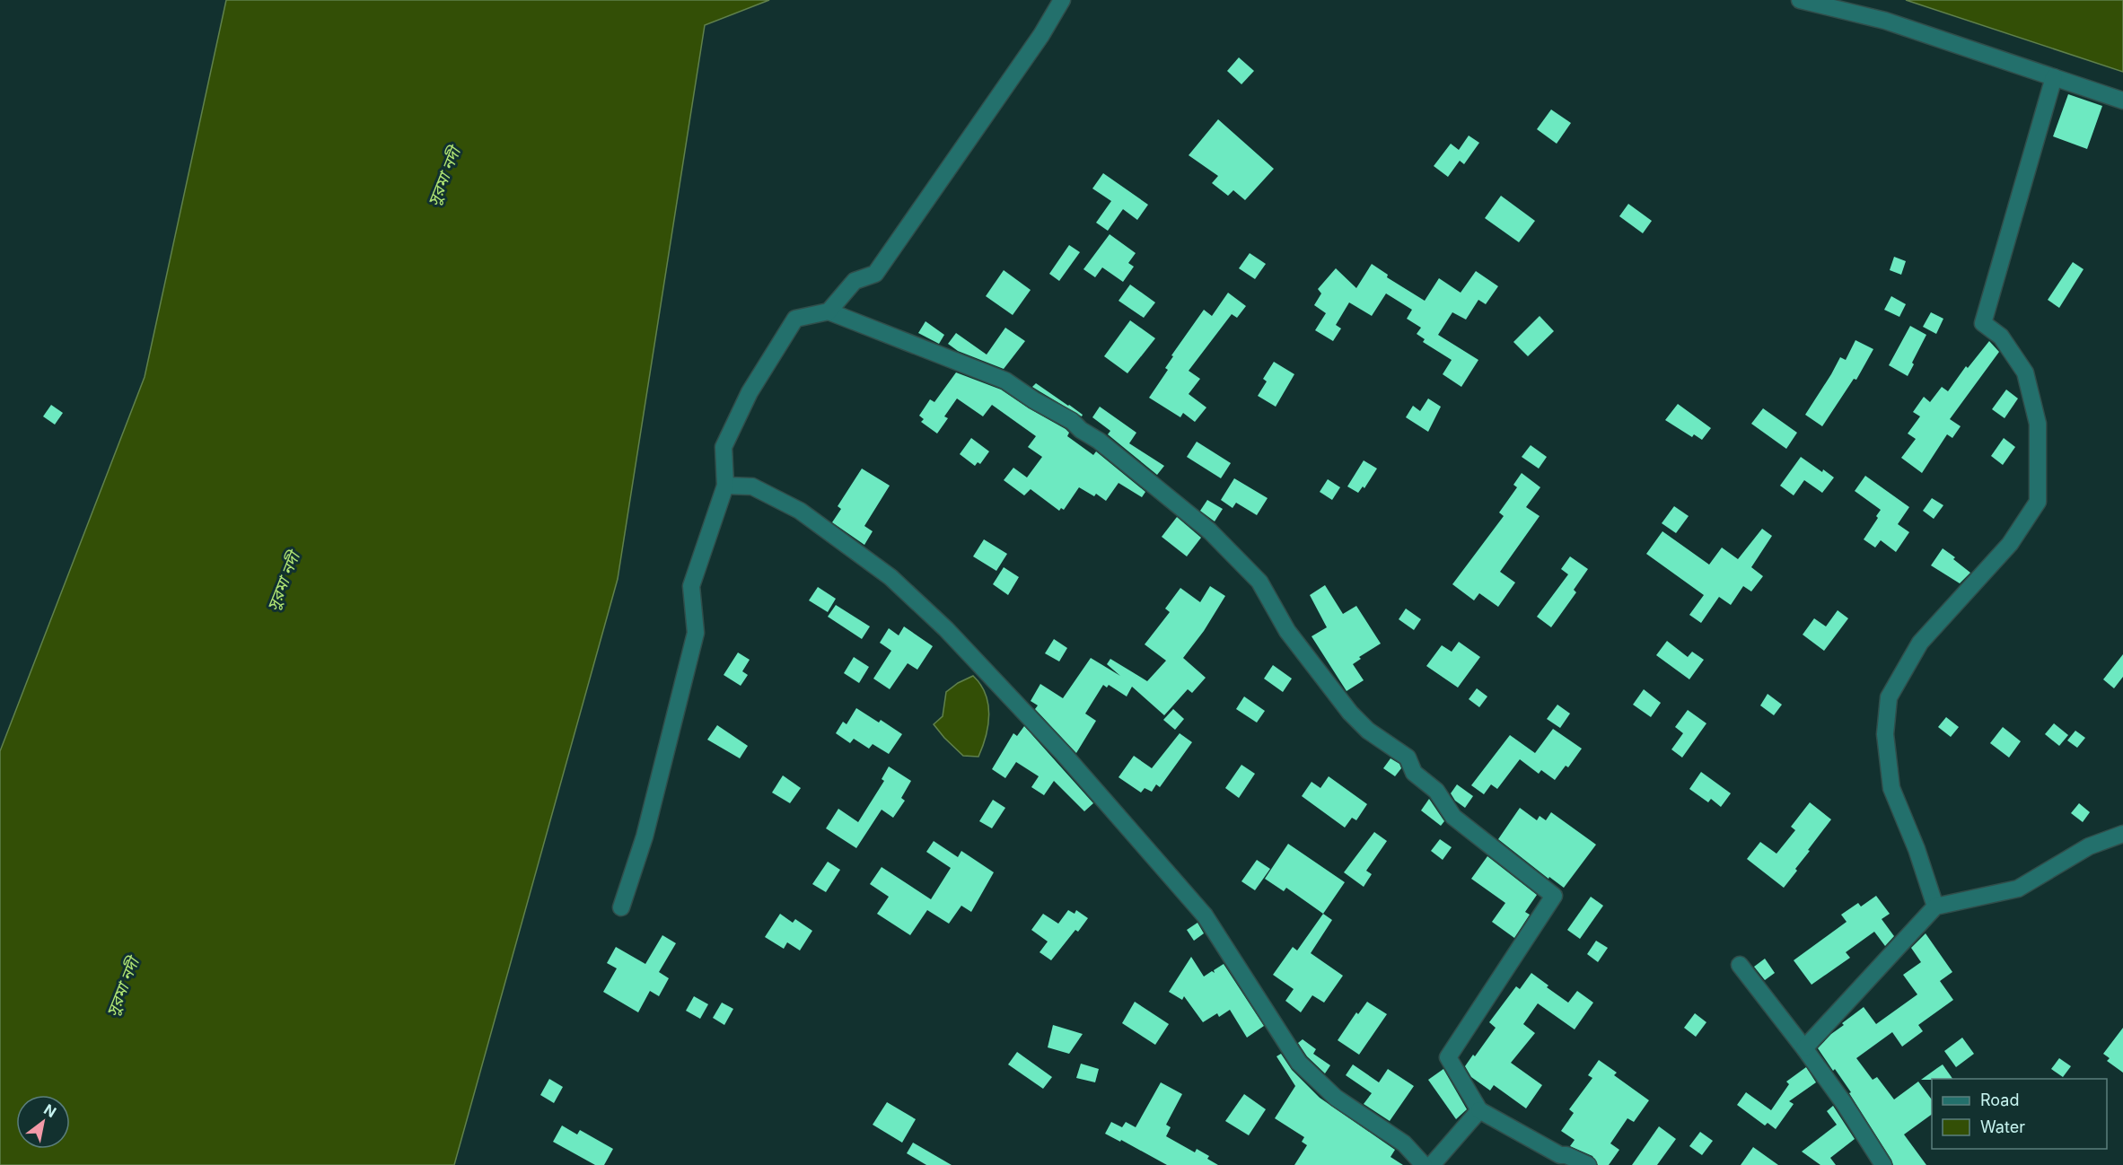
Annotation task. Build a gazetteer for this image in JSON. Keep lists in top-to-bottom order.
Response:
{
  "water": ["সুরমা নদী"],
  "legend": ["Road", "Water"],
  "north": "top right"
}
